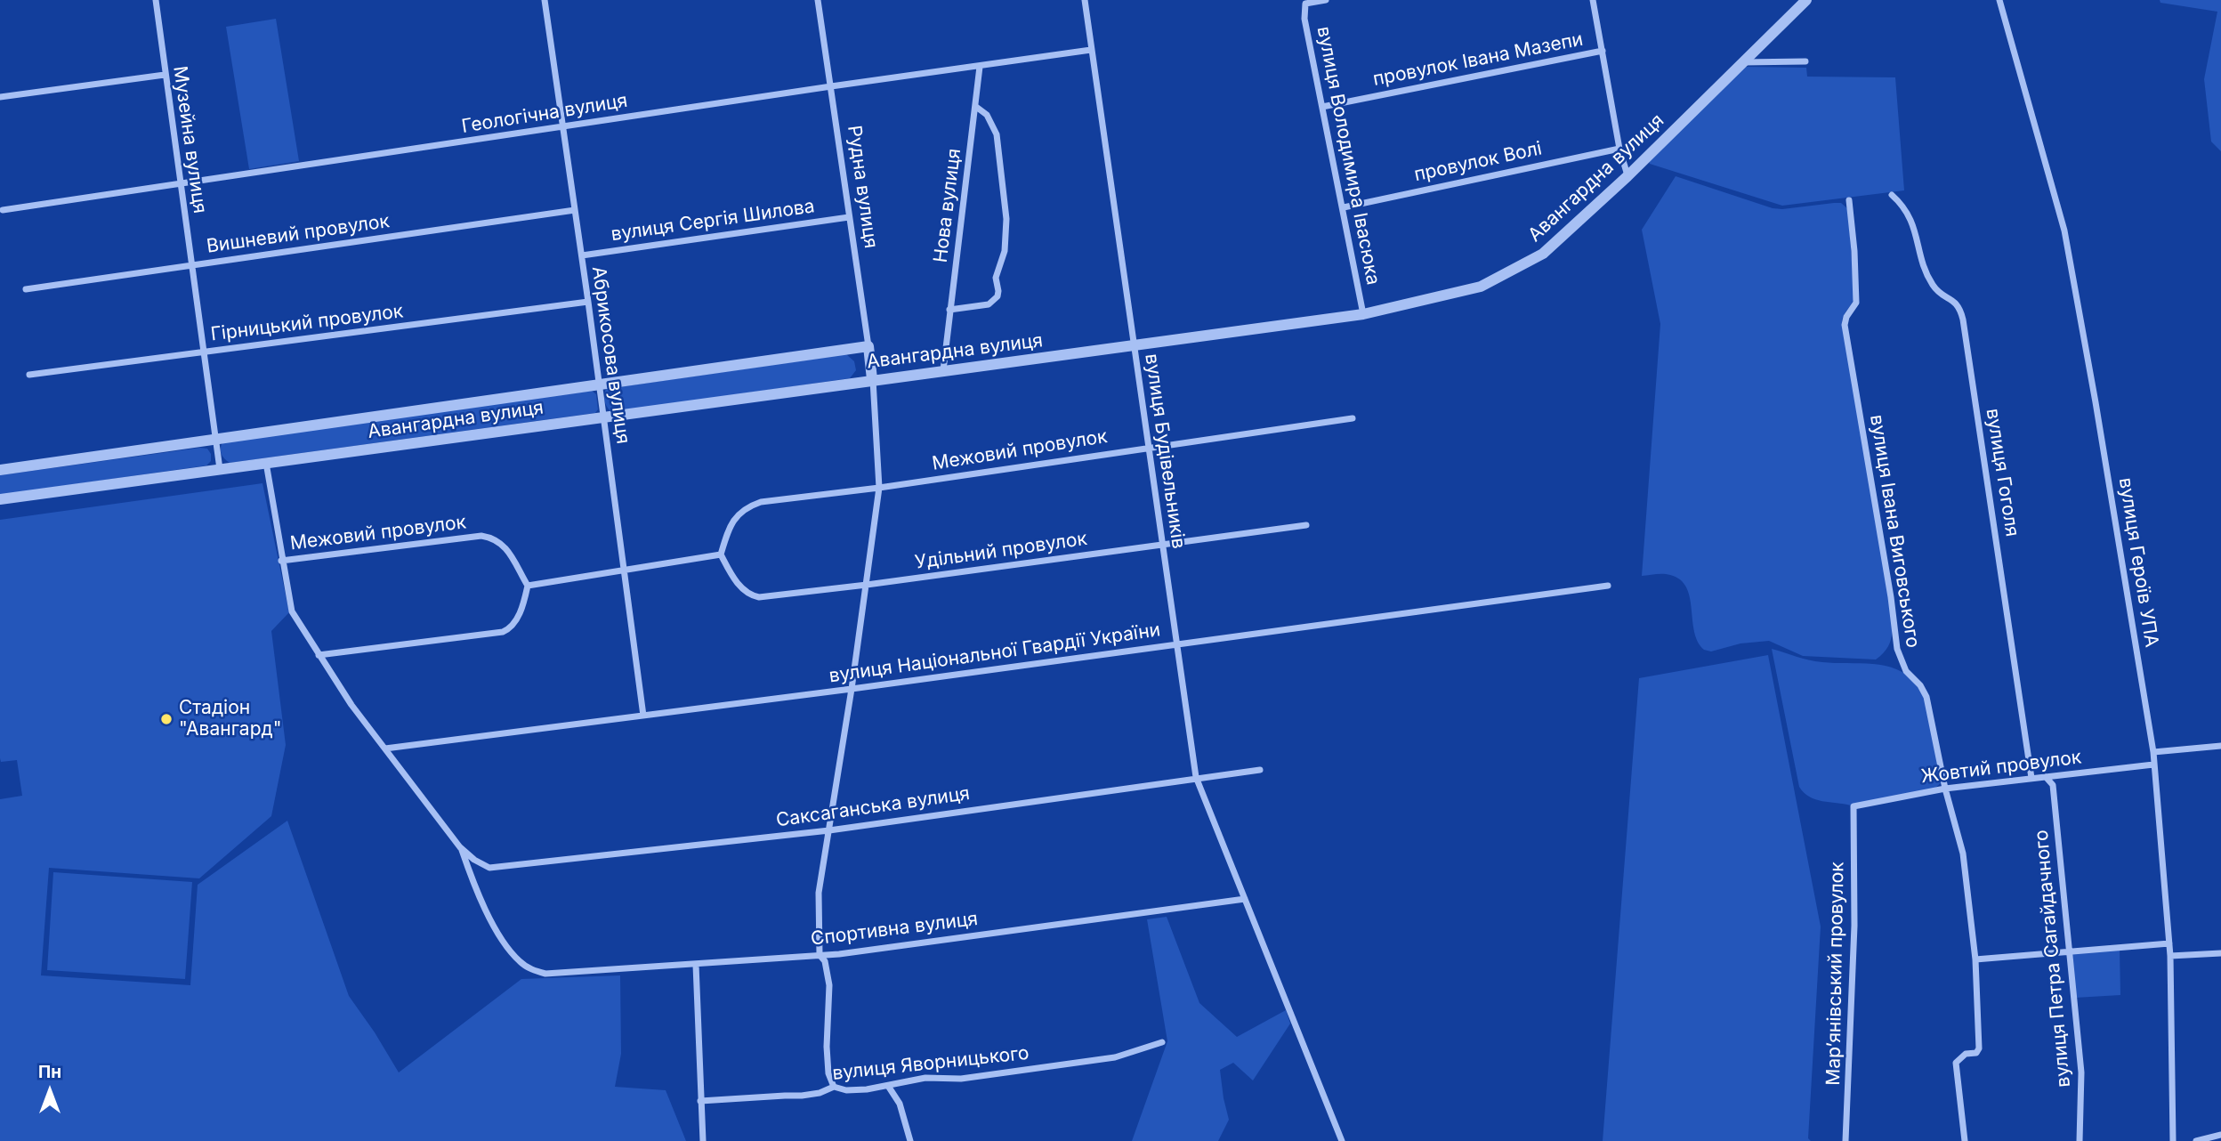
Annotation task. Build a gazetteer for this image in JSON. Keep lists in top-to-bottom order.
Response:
{
  "streets": {
    "street": [
      "провулок Івана Мазепи",
      "Геологічна вулиця",
      "Музейна вулиця",
      "вулиця Володимира Івасюка",
      "провулок Волі",
      "Авангардна вулиця",
      "Рудна вулиця",
      "Нова вулиця",
      "вулиця Сергія Шилова",
      "Вишневий провулок",
      "Гірницький провулок",
      "Абрикосова вулиця",
      "Межовий провулок",
      "вулиця Будівельників",
      "вулиця Гоголя",
      "вулиця Івана Виговського",
      "Удільний провулок",
      "вулиця Героїв УПА",
      "вулиця Національної Гвардії України",
      "Жовтий провулок",
      "Саксаганська вулиця",
      "Спортивна вулиця",
      "вулиця Петра Сагайдачного",
      "Марʼянівський провулок",
      "вулиця Яворницького"
    ]
  },
  "crossings": [
    ["провулок Івана Мазепи", "вулиця Володимира Івасюка"],
    ["Геологічна вулиця", "Музейна вулиця"],
    ["Геологічна вулиця", "Рудна вулиця"],
    ["Геологічна вулиця", "Нова вулиця"],
    ["Геологічна вулиця", "Абрикосова вулиця"],
    ["Геологічна вулиця", "вулиця Будівельників"],
    ["Музейна вулиця", "Авангардна вулиця"],
    ["Музейна вулиця", "Вишневий провулок"],
    ["Музейна вулиця", "Гірницький провулок"],
    ["вулиця Володимира Івасюка", "провулок Волі"],
    ["вулиця Володимира Івасюка", "Авангардна вулиця"],
    ["Авангардна вулиця", "Рудна вулиця"],
    ["Авангардна вулиця", "Нова вулиця"],
    ["Авангардна вулиця", "Абрикосова вулиця"],
    ["Авангардна вулиця", "вулиця Будівельників"],
    ["Рудна вулиця", "вулиця Сергія Шилова"],
    ["вулиця Сергія Шилова", "Абрикосова вулиця"],
    ["Вишневий провулок", "Абрикосова вулиця"],
    ["Гірницький провулок", "Абрикосова вулиця"],
    ["Абрикосова вулиця", "вулиця Національної Гвардії України"],
    ["Межовий провулок", "вулиця Будівельників"],
    ["Межовий провулок", "Удільний провулок"],
    ["вулиця Будівельників", "Удільний провулок"],
    ["вулиця Будівельників", "вулиця Національної Гвардії України"],
    ["вулиця Будівельників", "Саксаганська вулиця"],
    ["вулиця Будівельників", "Спортивна вулиця"],
    ["вулиця Гоголя", "Жовтий провулок"],
    ["вулиця Івана Виговського", "Жовтий провулок"],
    ["вулиця Героїв УПА", "Жовтий провулок"],
    ["Жовтий провулок", "вулиця Петра Сагайдачного"],
    ["Жовтий провулок", "Марʼянівський провулок"],
    ["Саксаганська вулиця", "Спортивна вулиця"]
  ],
  "places": ["Стадіон \"Авангард\""],
  "north": "top"
}
